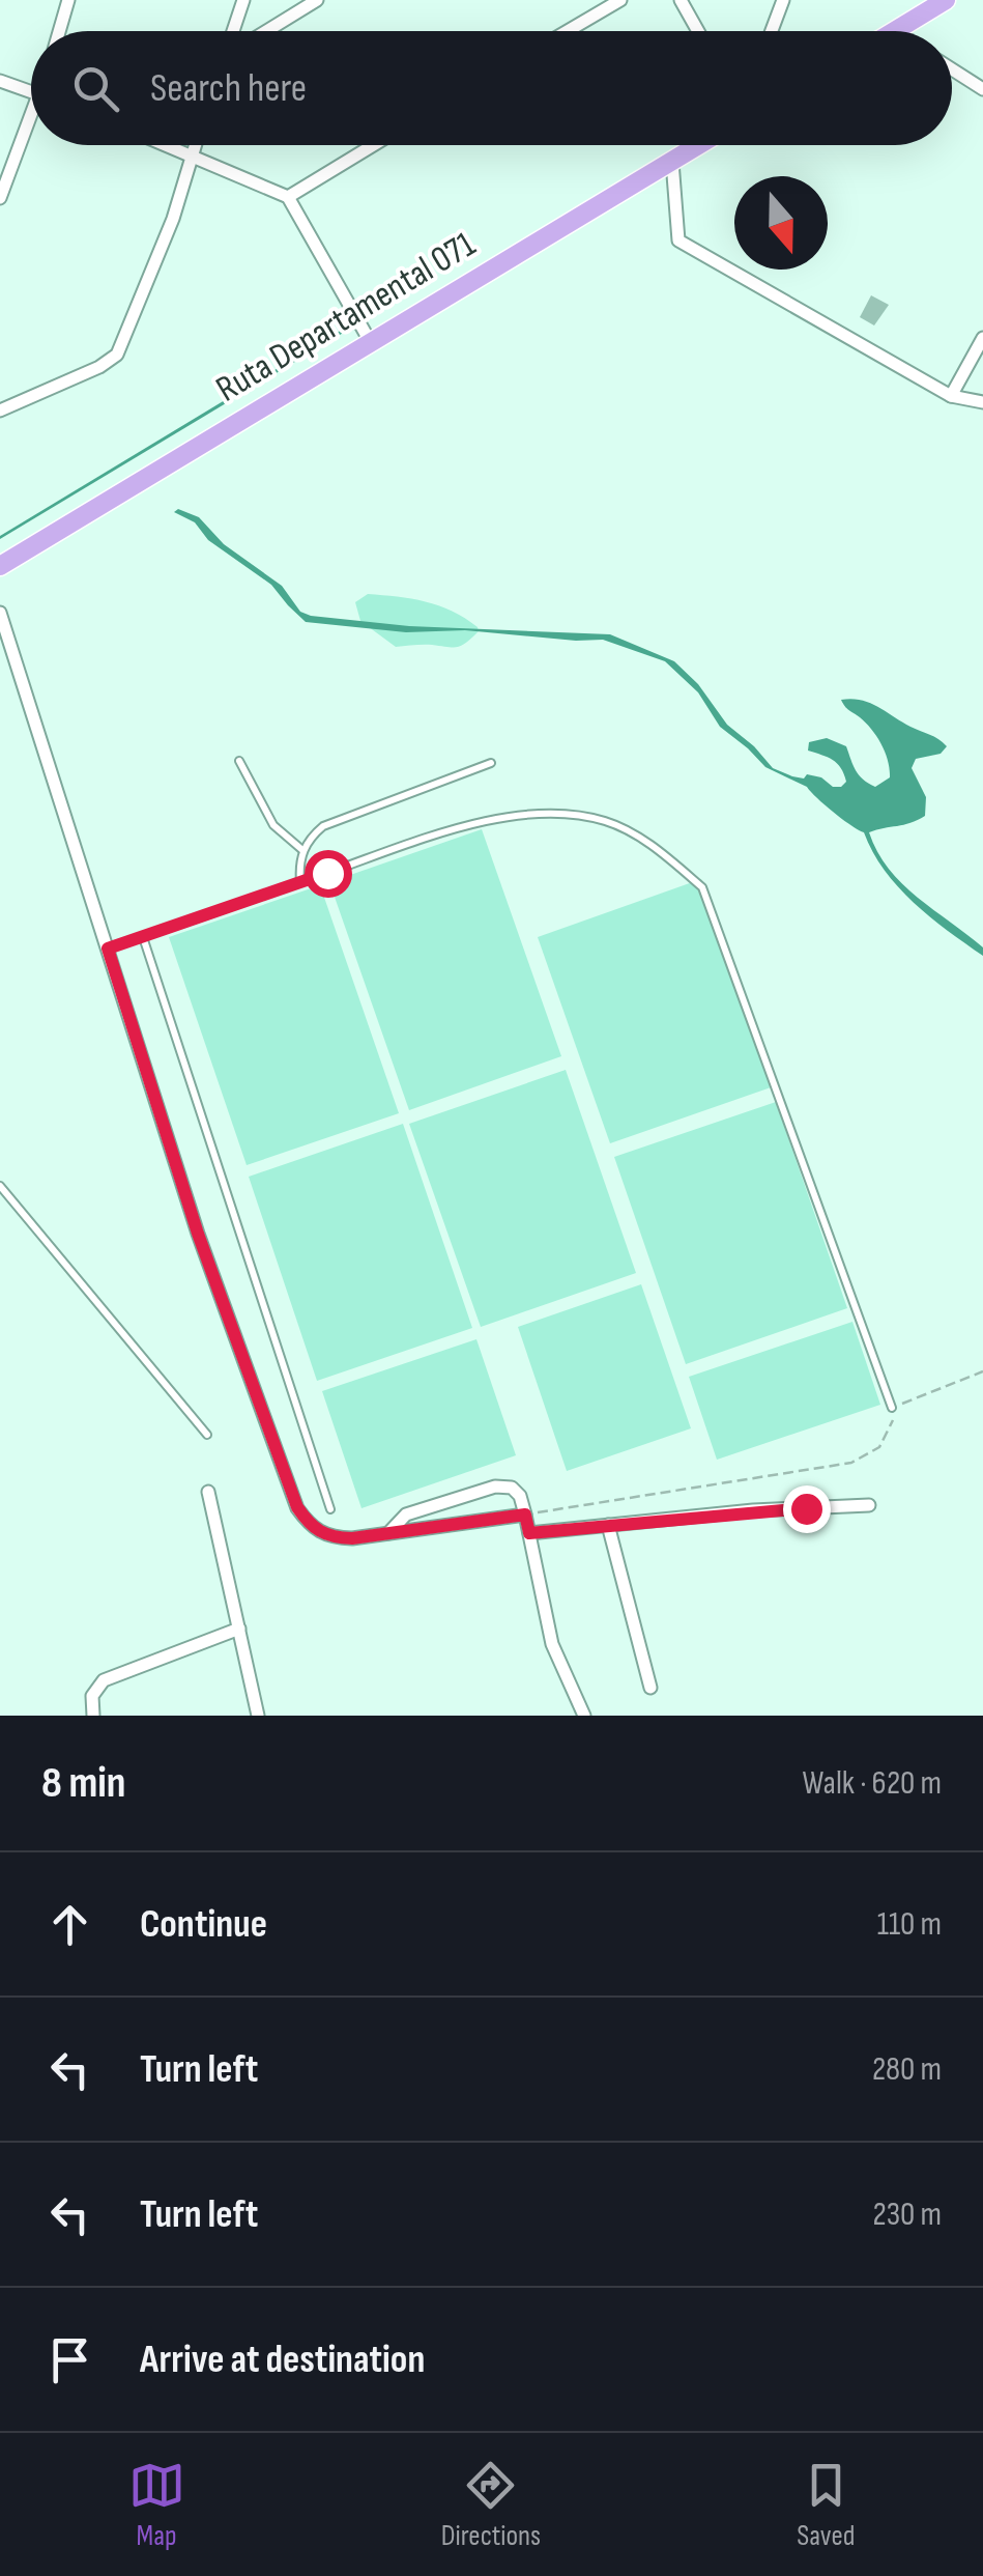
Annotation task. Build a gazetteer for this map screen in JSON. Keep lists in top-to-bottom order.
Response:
{
  "streets": {
    "main road": ["Ruta Departamental 071"]
  },
  "north": "bottom",
  "page": {
    "search": "Search here",
    "heading": ["8 min", "Walk · 620 m"],
    "list": [
      ["Continue", "110 m"],
      ["Turn left", "280 m"],
      ["Turn left", "230 m"],
      "Arrive at destination"
    ],
    "nav": ["Map", "Directions", "Saved"]
  }
}
